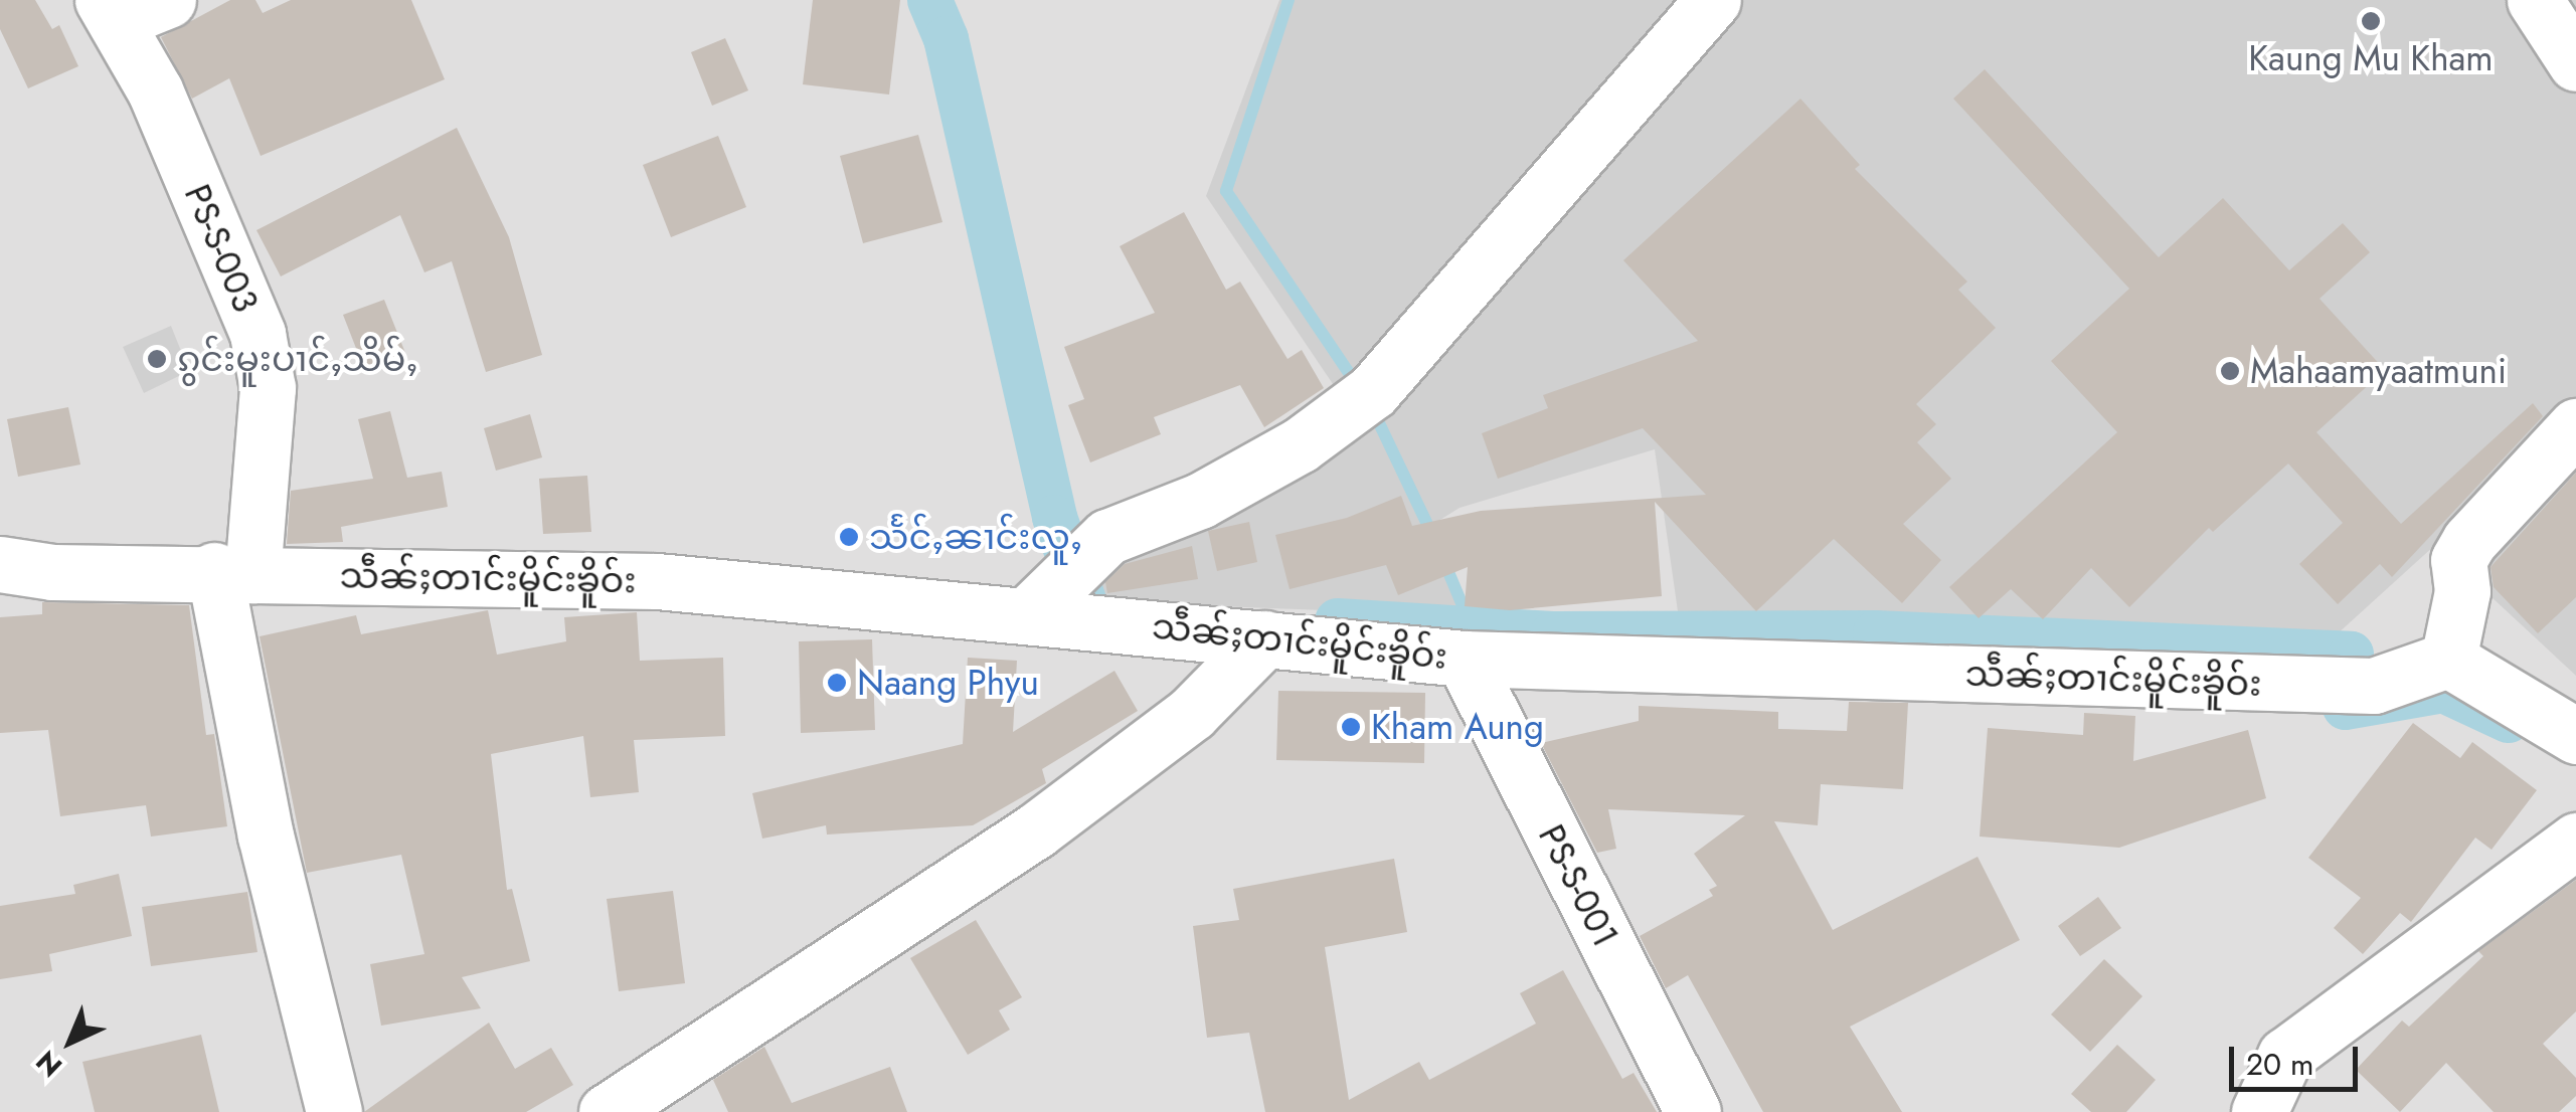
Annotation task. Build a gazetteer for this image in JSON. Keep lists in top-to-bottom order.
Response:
{
  "streets": {
    "street": ["PS-S-003", "သဵၼ်ႈတၢင်းမိူင်းၶိူဝ်း", "PS-S-001"]
  },
  "crossings": [
    ["PS-S-003", "သဵၼ်ႈတၢင်းမိူင်းၶိူဝ်း"],
    ["သဵၼ်ႈတၢင်းမိူင်းၶိူဝ်း", "PS-S-001"]
  ],
  "places": [
    "Kaung Mu Kham",
    "ၵွင်းမူးပၢင်ႇသိမ်ႇ",
    "Mahaamyaatmuni",
    "သႅင်ႇၼၢင်းလူႇ",
    "Naang Phyu",
    "Kham Aung"
  ],
  "scale_bar": "20 m",
  "north": "bottom left"
}
